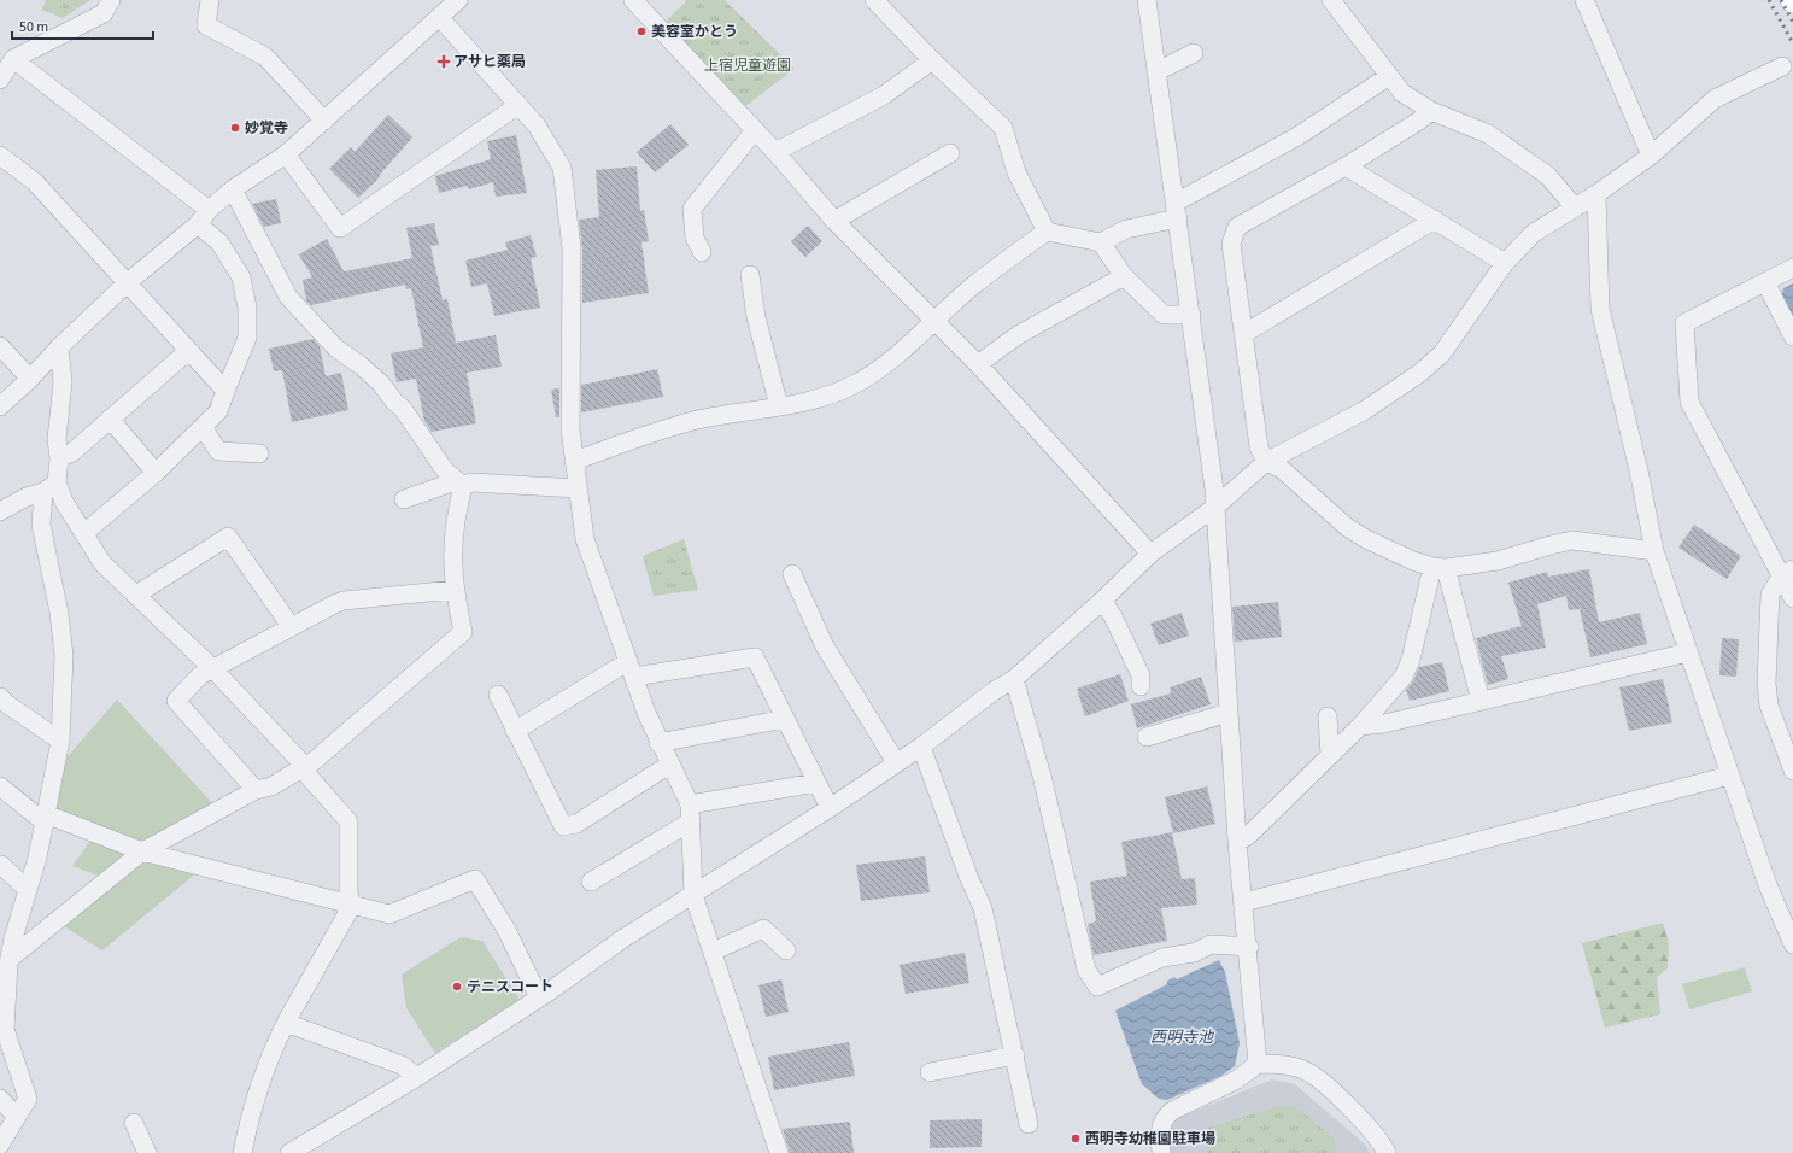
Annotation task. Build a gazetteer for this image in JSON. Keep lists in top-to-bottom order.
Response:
{
  "water": ["西明寺池"],
  "parks": ["上宿児童遊園"],
  "places": {
    "other": [
      "美容室かとう",
      "妙覚寺",
      "テニスコート",
      "西明寺幼稚園駐車場"
    ],
    "health": ["アサヒ薬局"]
  },
  "scale_bar": "50 m"
}
